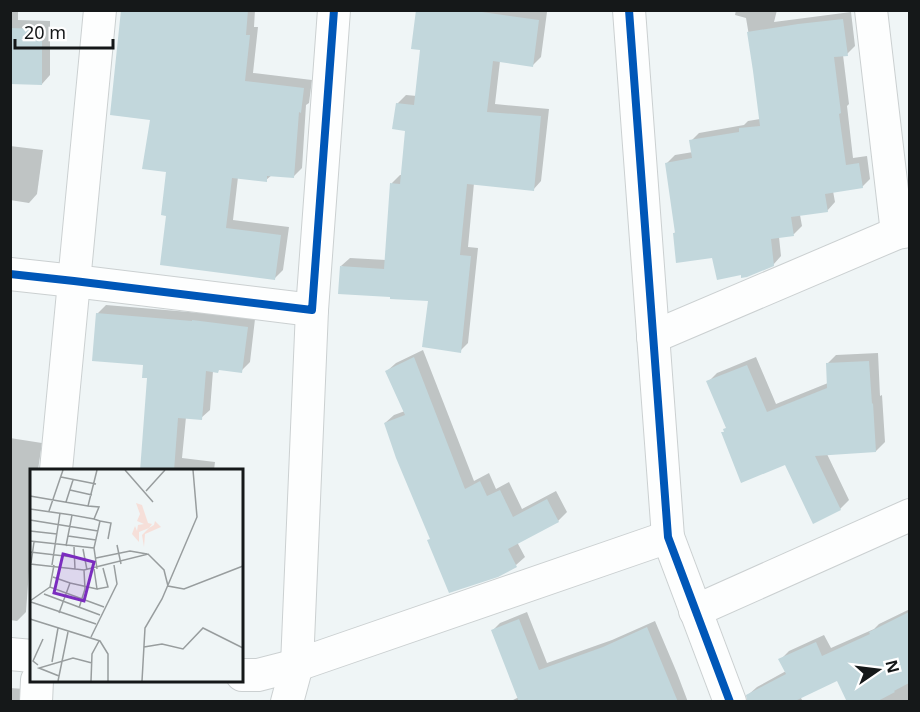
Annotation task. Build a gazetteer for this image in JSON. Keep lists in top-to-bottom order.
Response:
{
  "scale_bar": "20 m",
  "north": "right"
}
